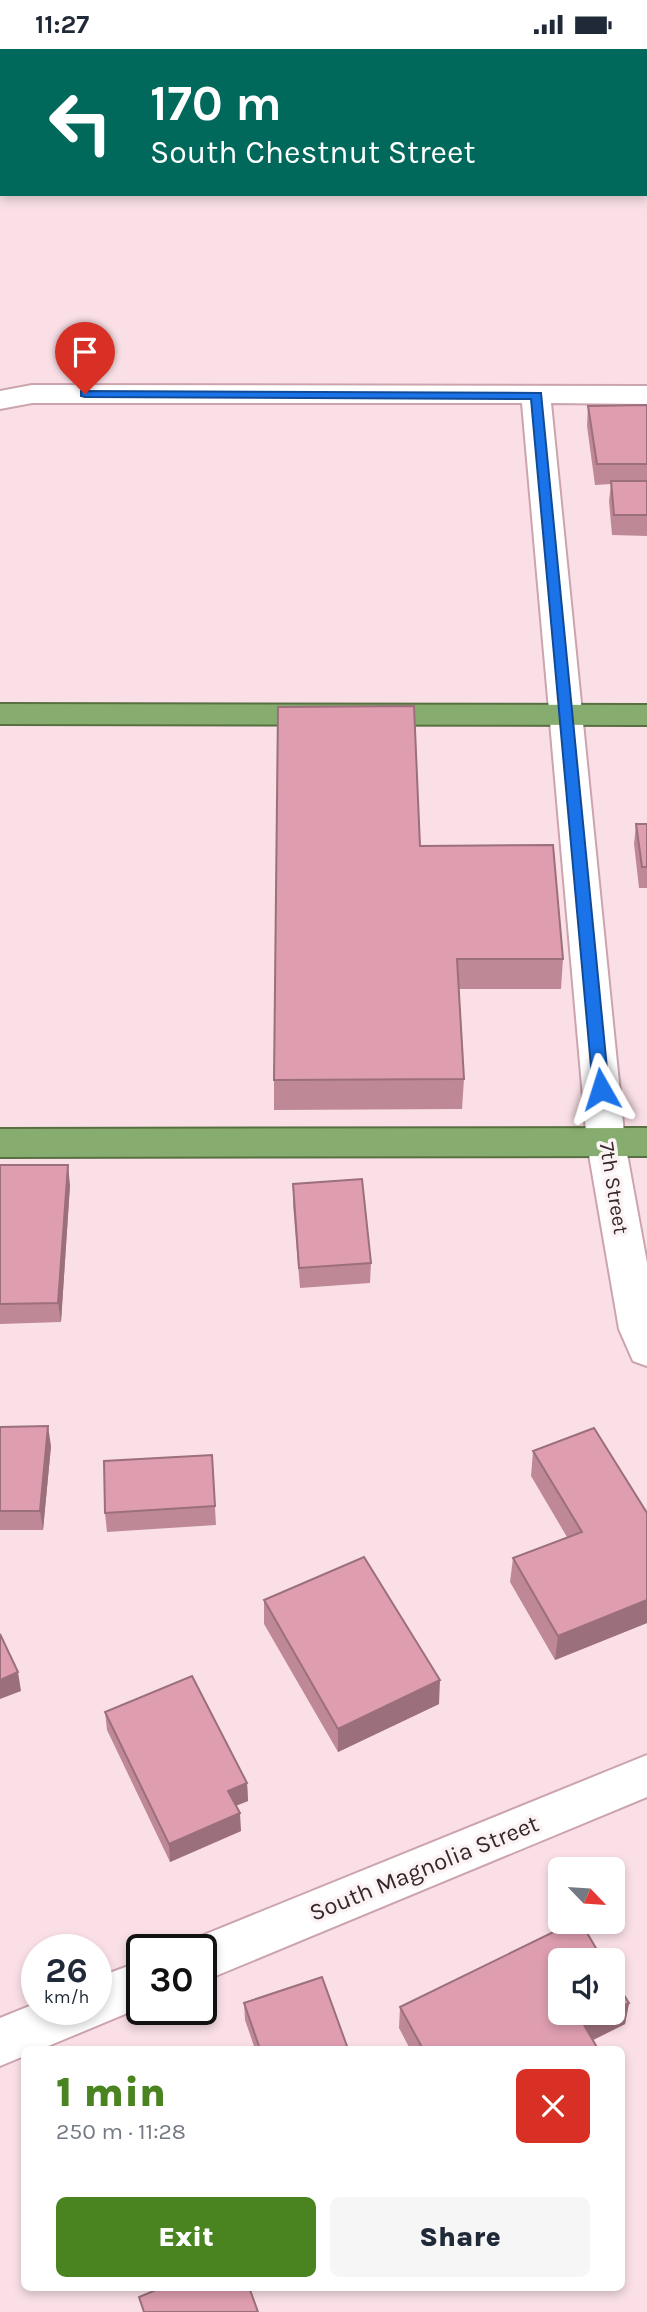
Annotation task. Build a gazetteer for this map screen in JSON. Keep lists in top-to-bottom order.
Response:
{
  "streets": {
    "street": ["7th Street", "South Magnolia Street"]
  },
  "north": "bottom right",
  "page": {
    "status": "11:27",
    "turn": ["170 m", "South Chestnut Street"],
    "speed": "26 km/h",
    "limit": "30",
    "heading": ["1 min", "250 m · 11:28"],
    "buttons": ["Exit", "Share"]
  }
}
